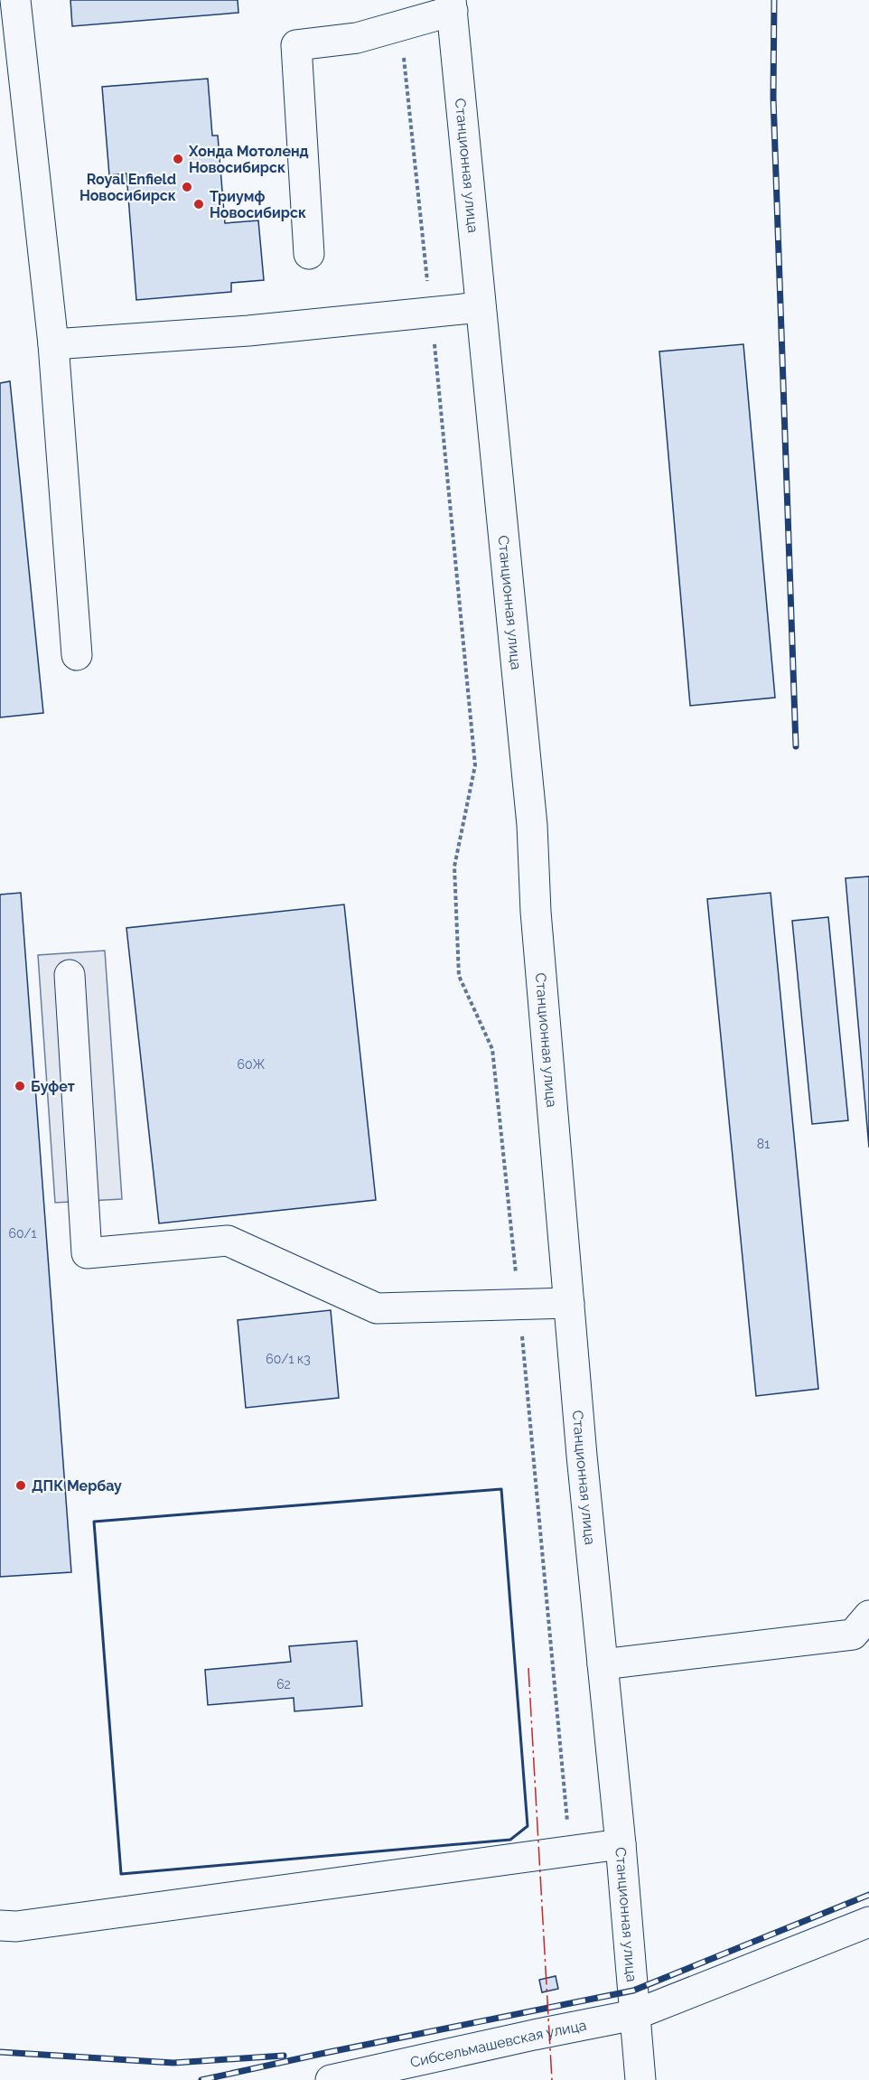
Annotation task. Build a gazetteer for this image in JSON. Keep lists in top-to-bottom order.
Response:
{
  "streets": {
    "main road": ["Станционная улица", "Сибсельмашевская улица"]
  },
  "crossings": [
    ["Станционная улица", "Сибсельмашевская улица"]
  ],
  "places": [
    "Хонда Мотоленд Новосибирск",
    "Royal Enfield Новосибирск",
    "Триумф Новосибирск",
    "Буфет",
    "ДПК Мербау"
  ],
  "house_numbers": [
    "60Ж",
    "81",
    "60/1",
    "60/1 к3",
    "62"
  ]
}
